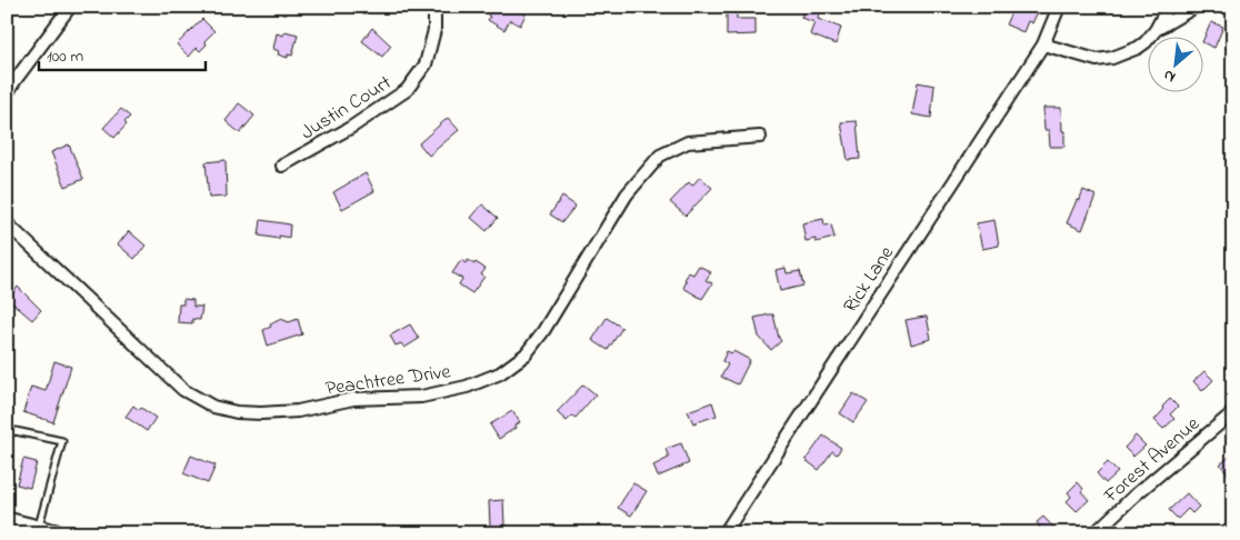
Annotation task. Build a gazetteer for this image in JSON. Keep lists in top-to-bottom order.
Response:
{
  "streets": {
    "street": [
      "Justin Court",
      "Rick Lane",
      "Peachtree Drive",
      "Forest Avenue"
    ]
  },
  "scale_bar": "100 m",
  "north": "bottom left"
}
